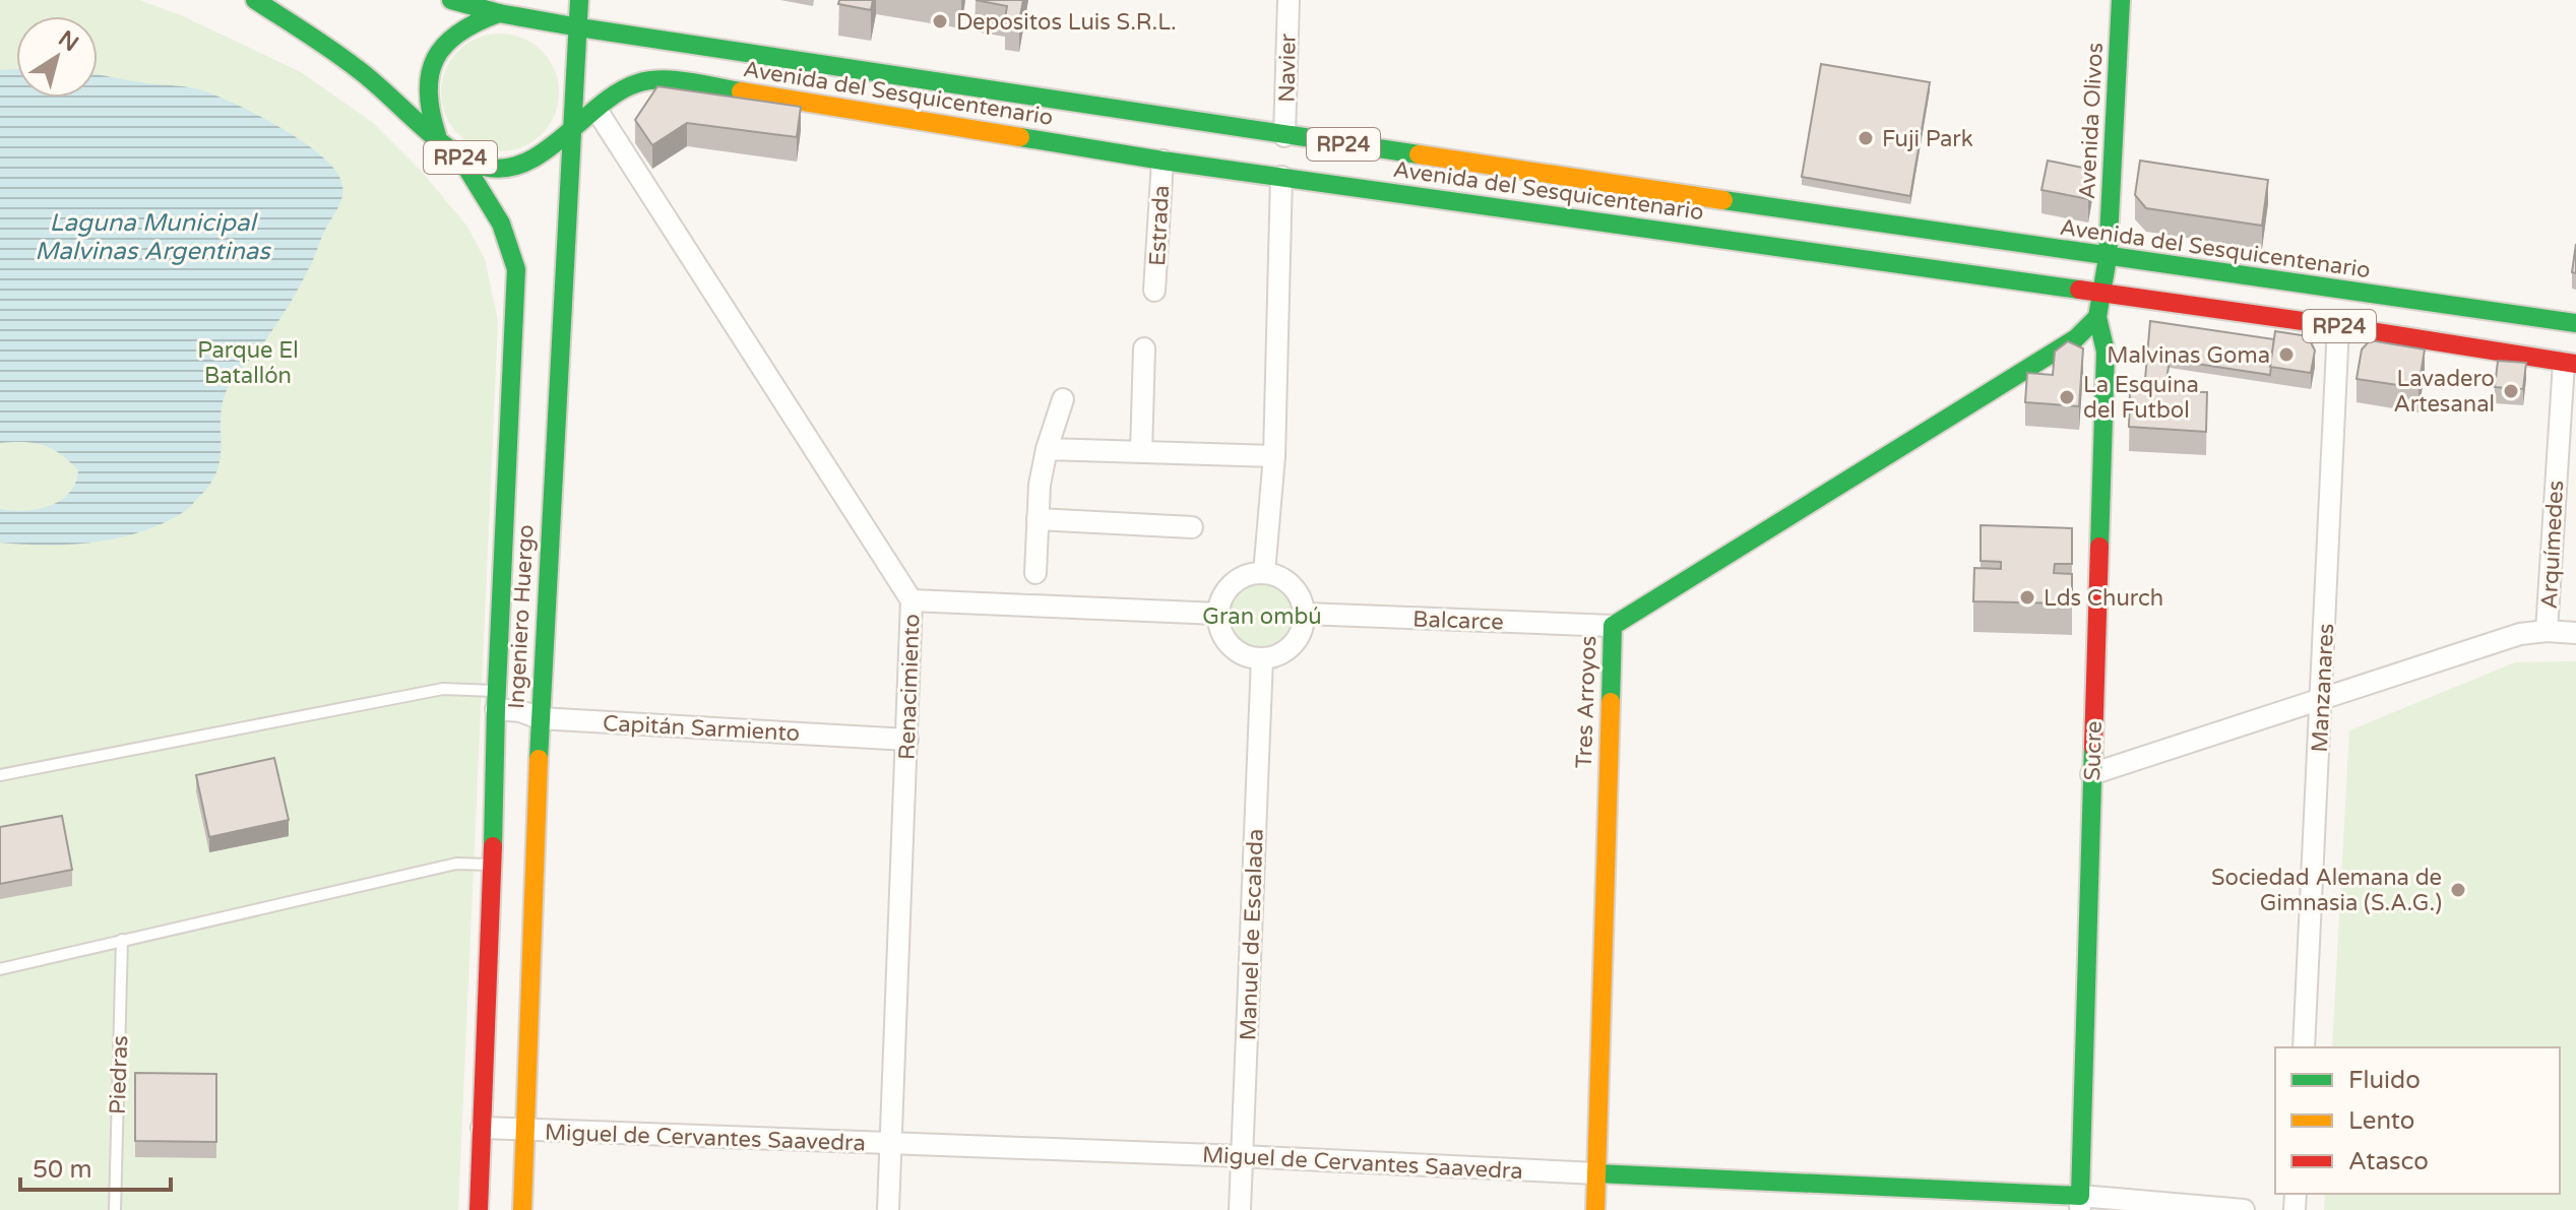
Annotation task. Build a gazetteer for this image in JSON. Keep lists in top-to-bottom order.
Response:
{
  "streets": {
    "street": [
      "Navier",
      "Avenida del Sesquicentenario",
      "Avenida Olivos",
      "RP24",
      "Estrada",
      "Arquímedes",
      "Ingeniero Huergo",
      "Balcarce",
      "Renacimiento",
      "Manzanares",
      "Tres Arroyos",
      "Capitán Sarmiento",
      "Sucre",
      "Manuel de Escalada",
      "Miguel de Cervantes Saavedra"
    ],
    "lane": ["Piedras"]
  },
  "crossings": [
    ["Navier", "Avenida del Sesquicentenario"],
    ["Avenida del Sesquicentenario", "Avenida Olivos"],
    ["Avenida del Sesquicentenario", "RP24"],
    ["Avenida del Sesquicentenario", "Estrada"],
    ["Avenida del Sesquicentenario", "Arquímedes"],
    ["Avenida del Sesquicentenario", "Ingeniero Huergo"],
    ["Avenida del Sesquicentenario", "Renacimiento"],
    ["Avenida del Sesquicentenario", "Manzanares"],
    ["Avenida del Sesquicentenario", "Sucre"],
    ["Avenida Olivos", "Sucre"],
    ["RP24", "Ingeniero Huergo"],
    ["Ingeniero Huergo", "Capitán Sarmiento"],
    ["Ingeniero Huergo", "Miguel de Cervantes Saavedra"],
    ["Balcarce", "Tres Arroyos"],
    ["Balcarce", "Manuel de Escalada"],
    ["Renacimiento", "Capitán Sarmiento"],
    ["Renacimiento", "Miguel de Cervantes Saavedra"],
    ["Tres Arroyos", "Sucre"],
    ["Tres Arroyos", "Miguel de Cervantes Saavedra"],
    ["Sucre", "Miguel de Cervantes Saavedra"],
    ["Manuel de Escalada", "Miguel de Cervantes Saavedra"]
  ],
  "water": ["Laguna Municipal Malvinas Argentinas"],
  "parks": ["Parque El Batallón", "Gran ombú"],
  "places": [
    "Depositos Luis S.R.L.",
    "Fuji Park",
    "Malvinas Goma",
    "Lavadero Artesanal",
    "La Esquina del Futbol",
    "Lds Church",
    "Sociedad Alemana de Gimnasia (S.A.G.)"
  ],
  "legend": ["Fluido", "Lento", "Atasco"],
  "scale_bar": "50 m",
  "north": "top right"
}
